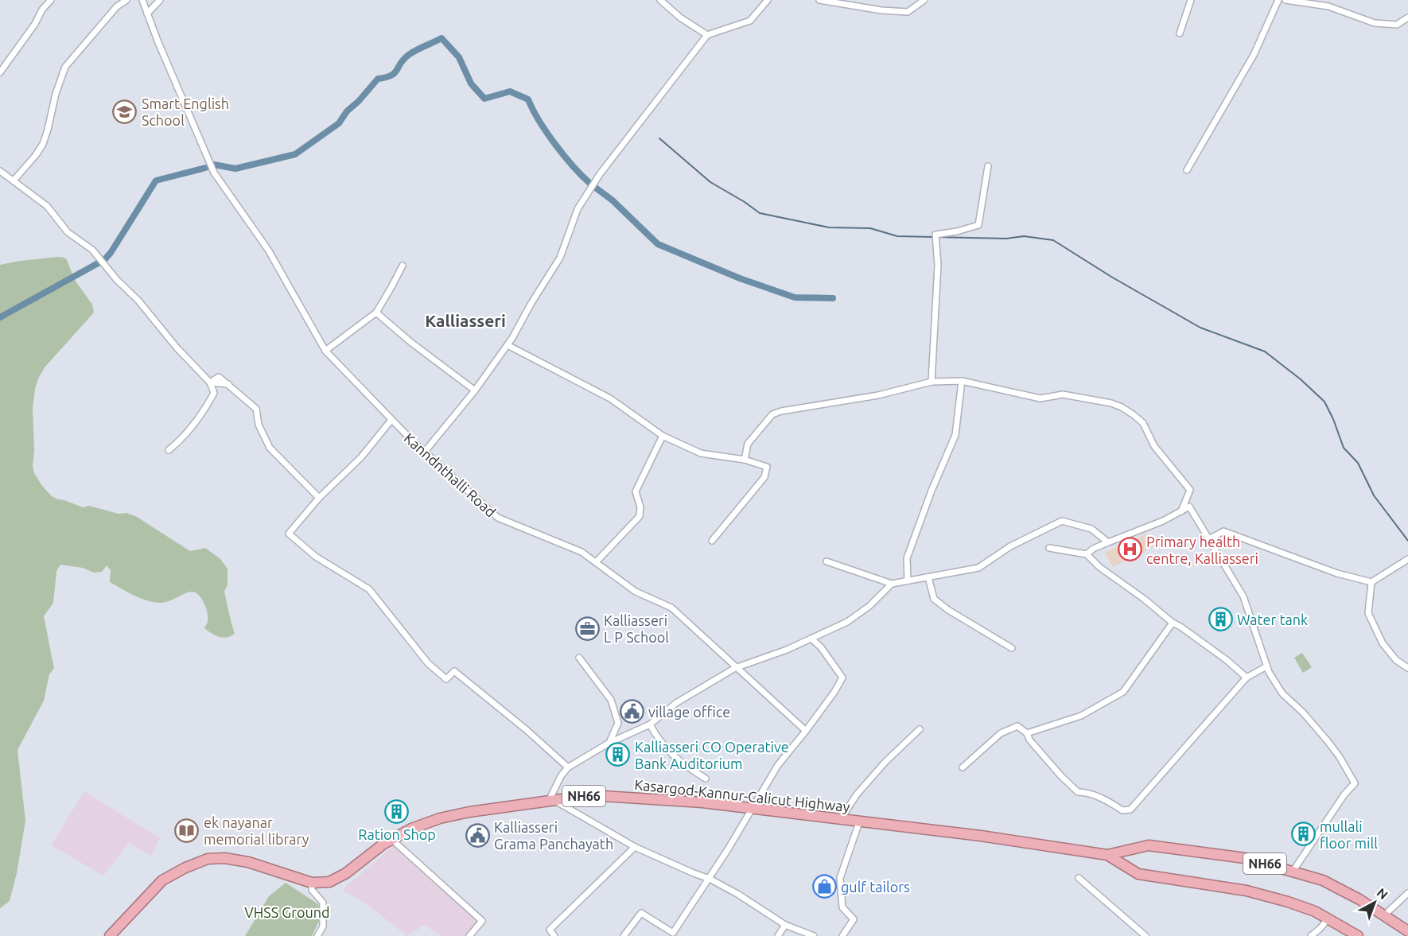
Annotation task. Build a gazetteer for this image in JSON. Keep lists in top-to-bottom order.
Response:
{
  "streets": {
    "highway": ["Kasargod-Kannur-Calicut Highway", "NH66"],
    "street": ["Kanndnthalli Road"]
  },
  "districts": ["Kalliasseri"],
  "parks": ["VHSS Ground"],
  "places": {
    "school or university": ["Smart English School"],
    "hospital": ["Primary health centre, Kalliasseri"],
    "building": [
      "Water tank",
      "Kalliasseri CO Operative Bank Auditorium",
      "Ration Shop",
      "mullali floor mill"
    ],
    "office": ["Kalliasseri L P School"],
    "public building": ["village office", "Kalliasseri Grama Panchayath"],
    "library": ["ek nayanar memorial library"],
    "shop": ["gulf tailors"]
  },
  "north": "top right"
}
